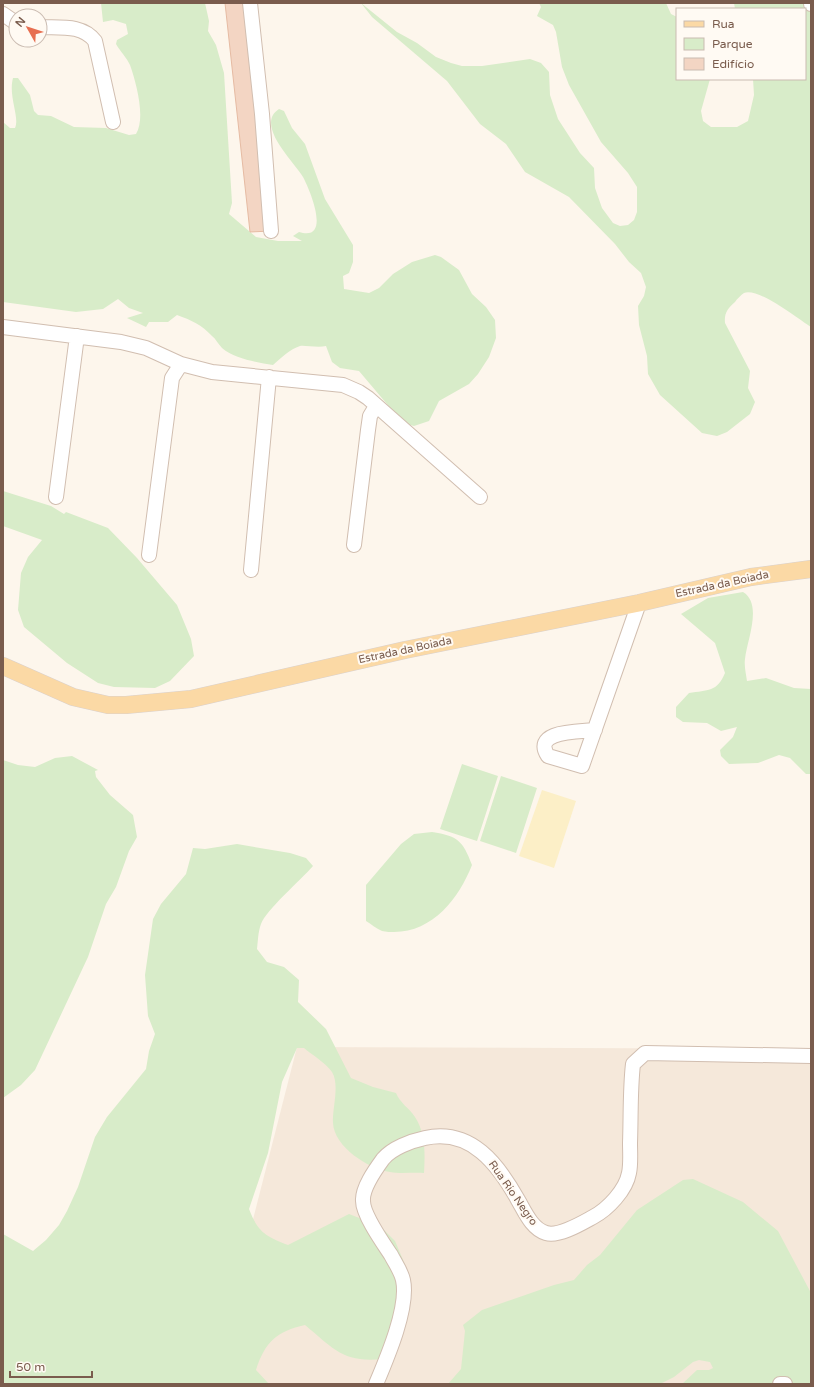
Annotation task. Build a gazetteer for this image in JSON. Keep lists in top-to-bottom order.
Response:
{
  "streets": {
    "main road": ["Estrada da Boiada"],
    "street": ["Rua Rio Negro"]
  },
  "legend": ["Rua", "Parque", "Edifício"],
  "scale_bar": "50 m",
  "north": "top left"
}
